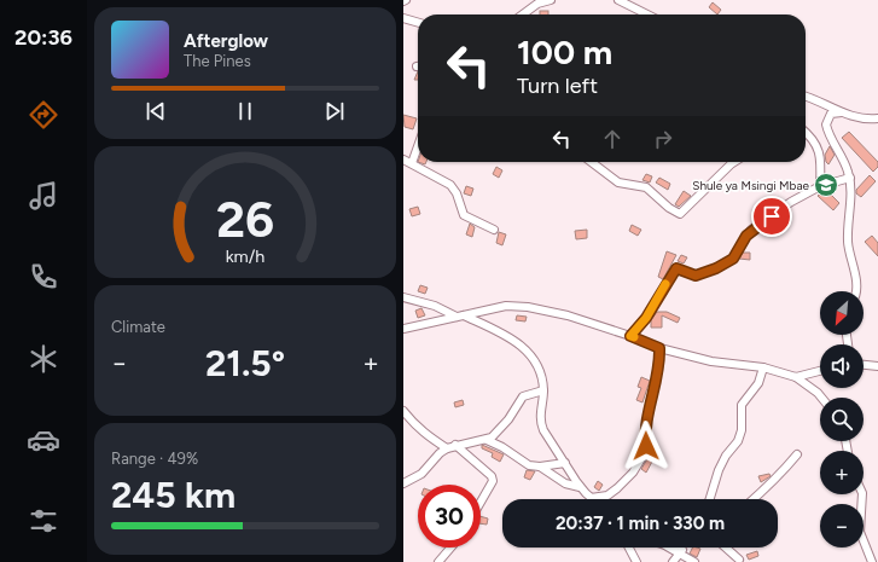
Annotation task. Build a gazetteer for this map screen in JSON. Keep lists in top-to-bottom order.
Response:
{
  "places": {
    "school or university": ["Shule ya Msingi Mbae"]
  },
  "north": "bottom left",
  "page": {
    "tabs": "20:36",
    "turn": ["100 m", "Turn left"],
    "song": ["Afterglow", "The Pines"],
    "tile": [
      "Climate",
      ["Range · 49%", "245 km"]
    ],
    "map_buttons": ["+", "−"],
    "heat": ["−", "21.5°", "+"],
    "limit": "30",
    "trip": "20:37 · 1 min · 330 m",
    "gauge": ["26", "km/h"]
  }
}
